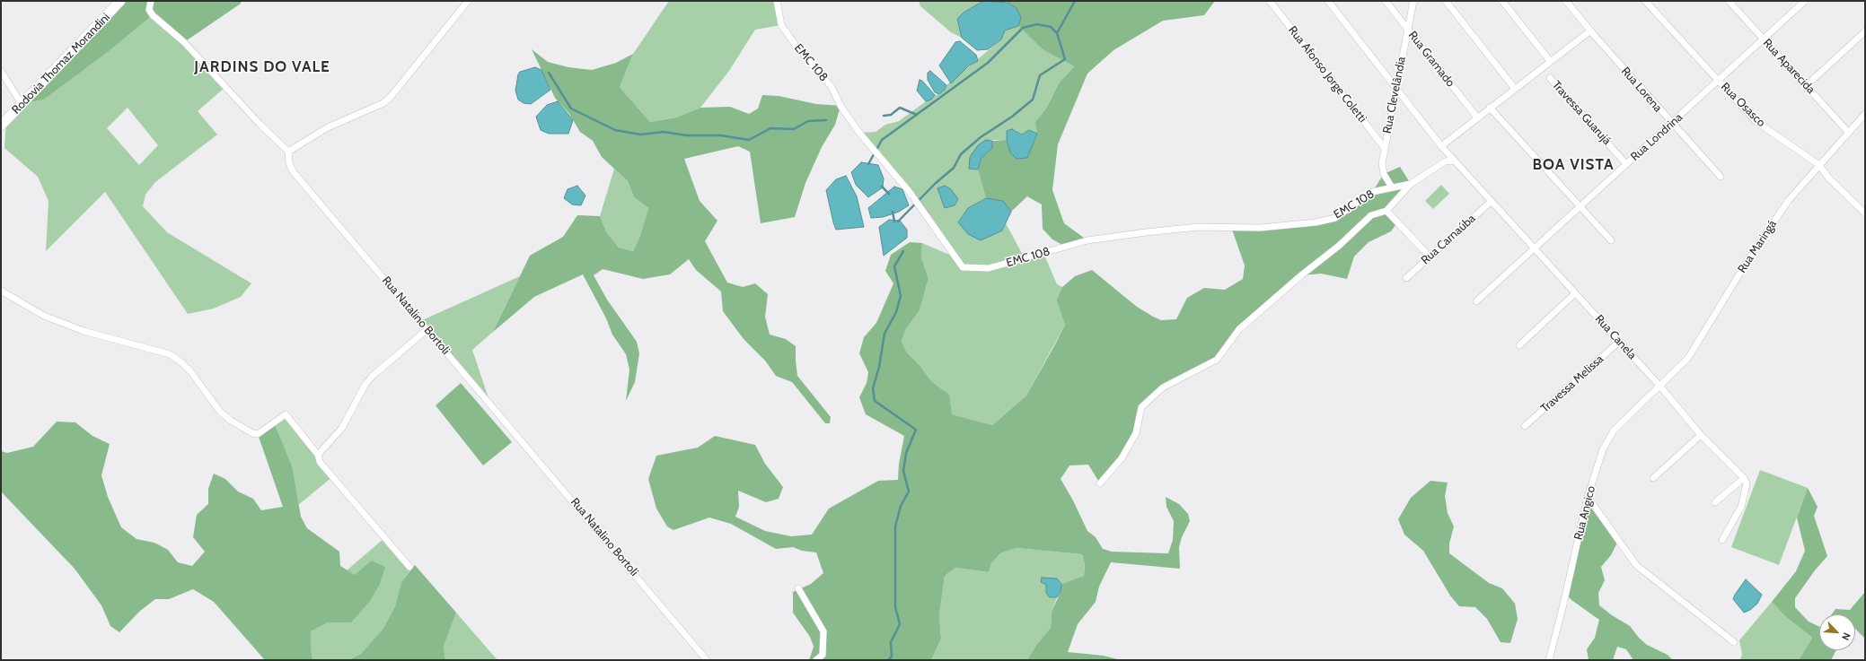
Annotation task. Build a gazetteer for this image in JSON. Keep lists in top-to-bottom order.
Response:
{
  "streets": {
    "main road": ["Rodovia Thomaz Morandini"],
    "street": [
      "Rua Gramado",
      "EMC 108",
      "Rua Aparecida",
      "Rua Afonso Jorge Coletti",
      "Rua Lorena",
      "Rua Clevelândia",
      "Rua Osasco",
      "Travessa Guarujá",
      "Rua Londrina",
      "Rua Carnaúba",
      "Rua Maringá",
      "Rua Natalino Bortoli",
      "Rua Canela",
      "Travessa Melissa",
      "Rua Angico"
    ]
  },
  "crossings": [
    ["Rua Gramado", "Rua Clevelândia"],
    ["EMC 108", "Rua Clevelândia"],
    ["Rua Aparecida", "Rua Londrina"],
    ["Rua Aparecida", "Rua Maringá"],
    ["Rua Afonso Jorge Coletti", "Rua Clevelândia"],
    ["Rua Lorena", "Rua Londrina"],
    ["Rua Clevelândia", "Rua Canela"],
    ["Rua Osasco", "Rua Londrina"],
    ["Rua Osasco", "Rua Maringá"],
    ["Travessa Guarujá", "Rua Londrina"],
    ["Rua Londrina", "Rua Canela"],
    ["Rua Carnaúba", "Rua Canela"],
    ["Rua Maringá", "Rua Canela"],
    ["Rua Maringá", "Rua Angico"],
    ["Rua Canela", "Travessa Melissa"],
    ["Rua Canela", "Rua Angico"]
  ],
  "districts": ["JARDINS DO VALE", "BOA VISTA"],
  "north": "bottom right"
}
